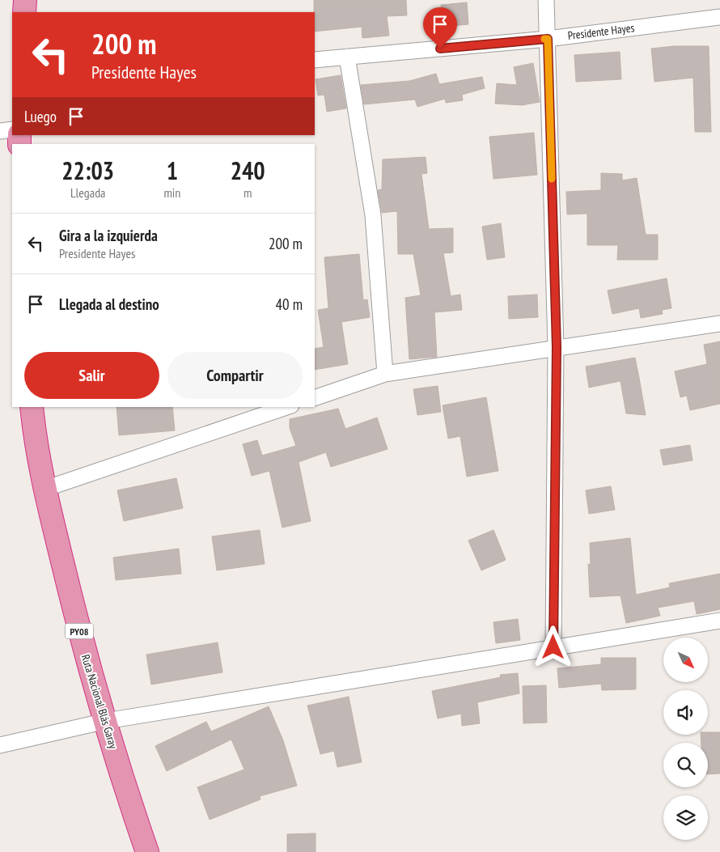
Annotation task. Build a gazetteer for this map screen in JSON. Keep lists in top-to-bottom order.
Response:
{
  "streets": {
    "highway": ["PY08", "Ruta Nacional Blás Garay"],
    "street": ["Presidente Hayes"]
  },
  "north": "bottom right",
  "page": {
    "turn": ["200 m", "Presidente Hayes"],
    "then": "Luego",
    "eta": [
      "22:03",
      "Llegada",
      "1",
      "min",
      "240",
      "m"
    ],
    "list": [
      {
        "name": "Gira a la izquierda",
        "note": "Presidente Hayes",
        "value": "200 m"
      },
      {
        "name": "Llegada al destino",
        "value": "40 m"
      }
    ],
    "buttons": ["Salir", "Compartir"]
  }
}
